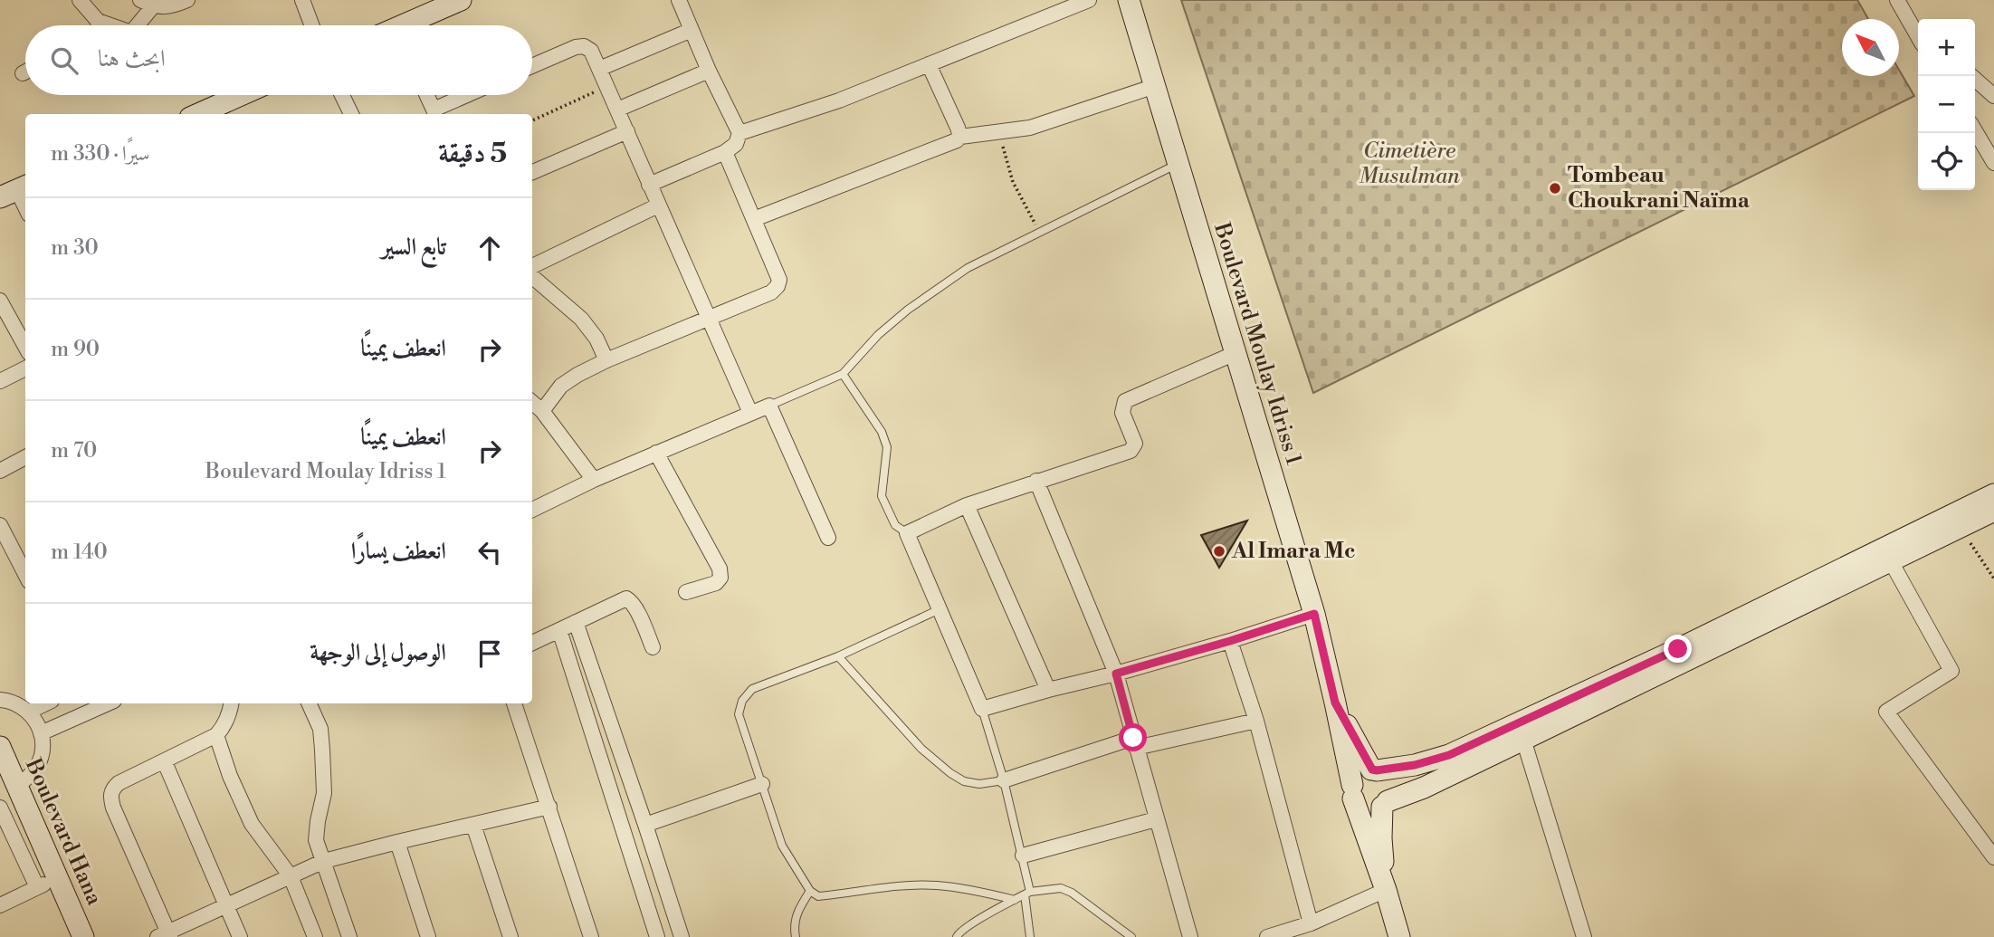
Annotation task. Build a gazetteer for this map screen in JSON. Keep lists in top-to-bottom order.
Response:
{
  "streets": {
    "main road": ["Boulevard Moulay Idriss 1", "Boulevard Hana"]
  },
  "parks": ["Cimetière Musulman"],
  "places": ["Tombeau Choukrani Naïma", "Al Imara Mc"],
  "north": "top left",
  "page": {
    "map_buttons": ["+", "−"],
    "search": "ابحث هنا",
    "heading": ["5 دقيقة", "سيرًا · 330 m"],
    "list": [
      ["تابع السير", "30 m"],
      ["انعطف يمينًا", "90 m"],
      ["انعطف يمينًا", "Boulevard Moulay Idriss 1", "70 m"],
      ["انعطف يسارًا", "140 m"],
      "الوصول إلى الوجهة"
    ]
  }
}
